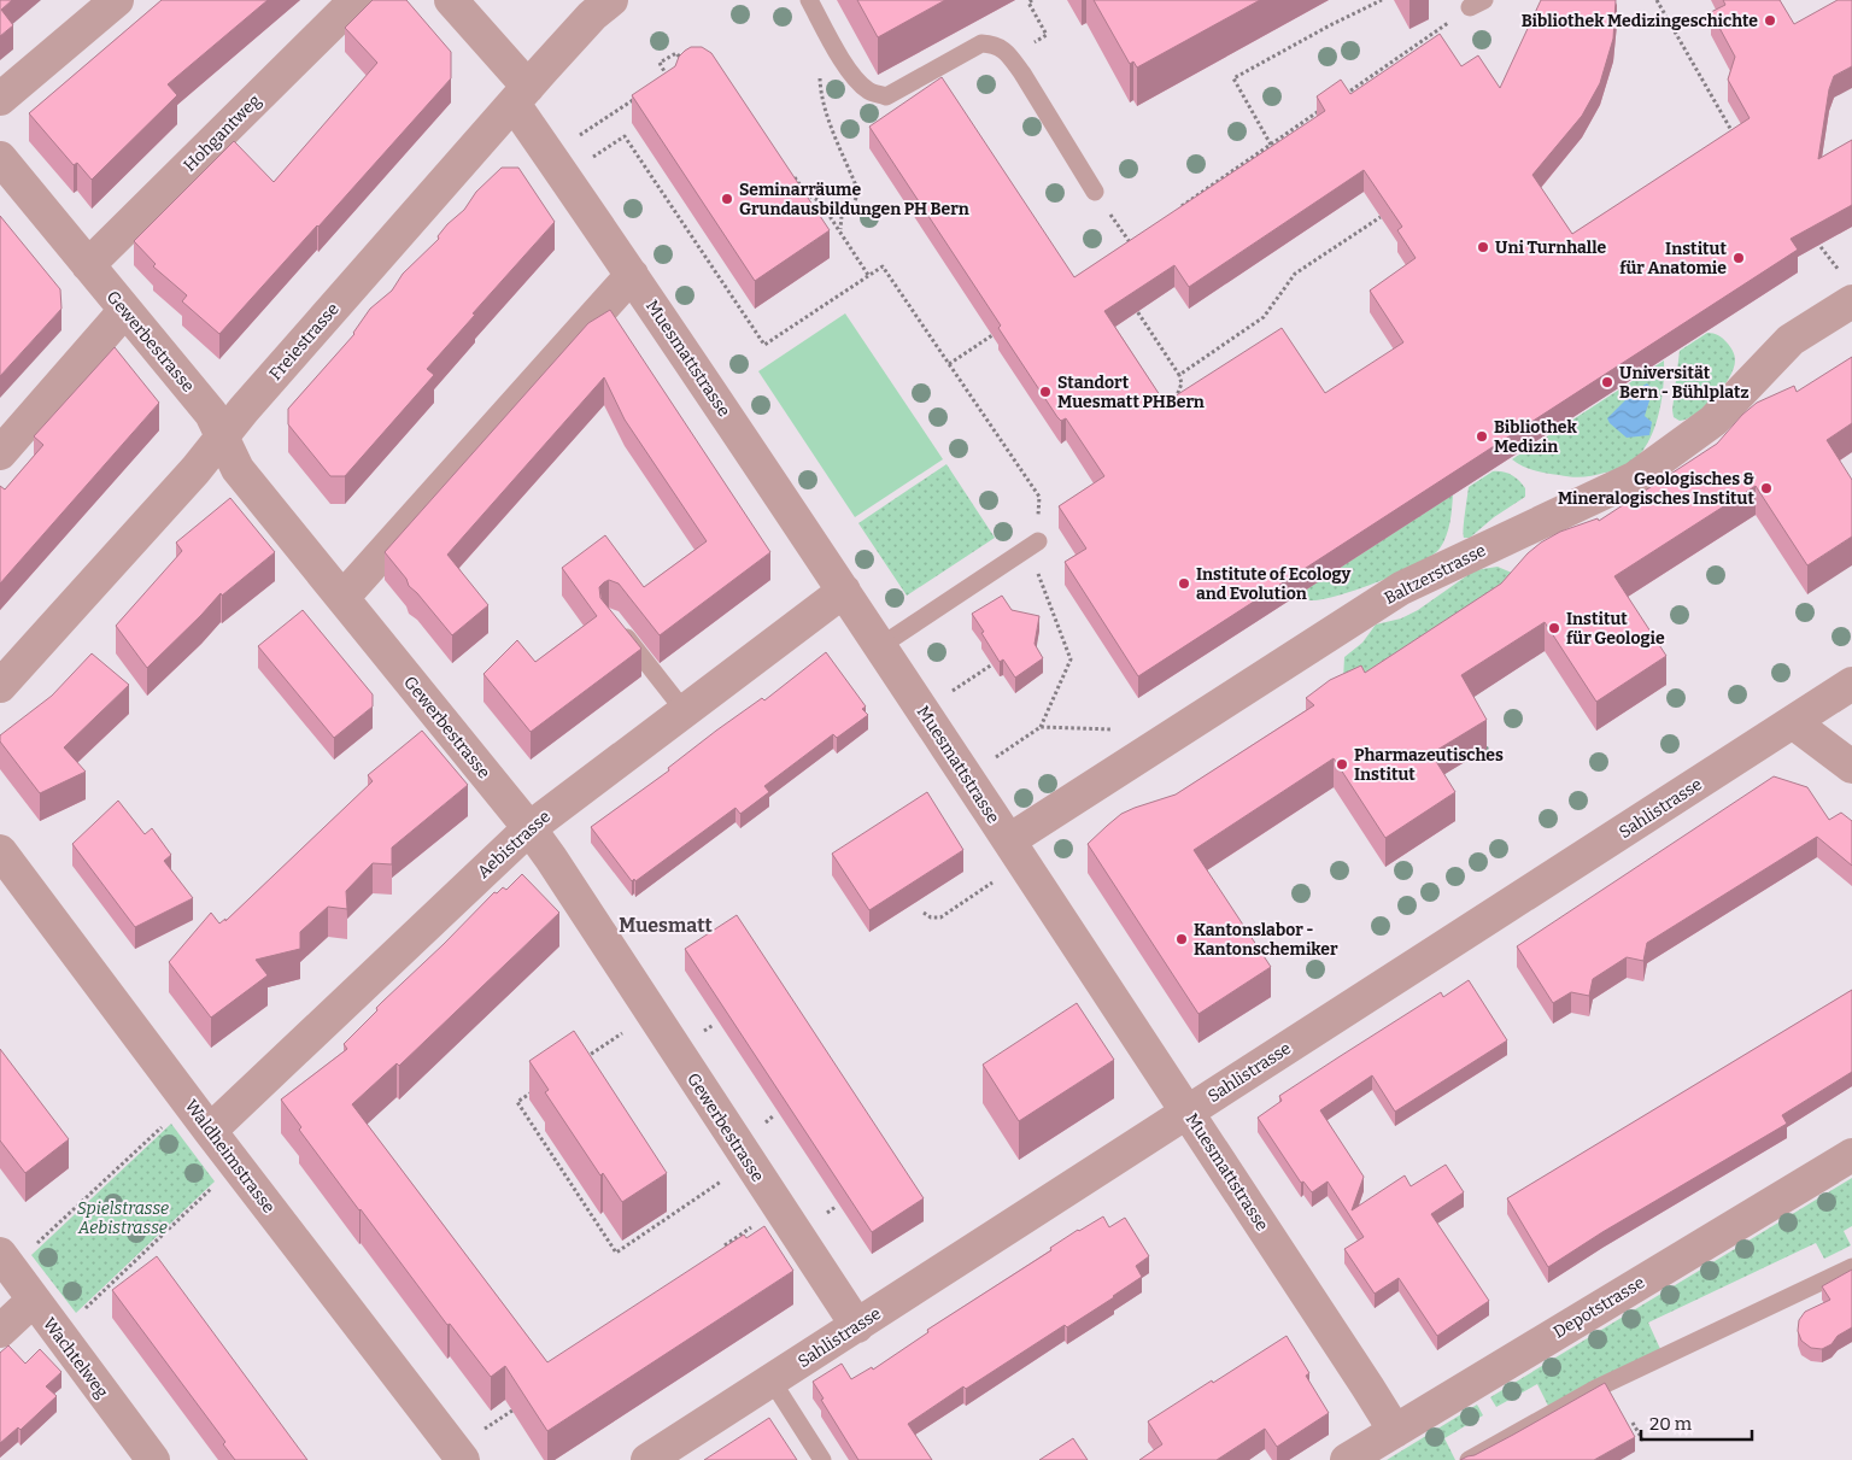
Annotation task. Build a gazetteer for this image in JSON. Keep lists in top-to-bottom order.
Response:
{
  "streets": {
    "street": [
      "Hohgantweg",
      "Gewerbestrasse",
      "Freiestrasse",
      "Muesmattstrasse",
      "Baltzerstrasse",
      "Sahlistrasse",
      "Aebistrasse",
      "Waldheimstrasse",
      "Depotstrasse",
      "Wachtelweg"
    ]
  },
  "crossings": [
    ["Hohgantweg", "Gewerbestrasse"],
    ["Gewerbestrasse", "Freiestrasse"],
    ["Gewerbestrasse", "Sahlistrasse"],
    ["Gewerbestrasse", "Aebistrasse"],
    ["Freiestrasse", "Muesmattstrasse"],
    ["Muesmattstrasse", "Baltzerstrasse"],
    ["Muesmattstrasse", "Sahlistrasse"],
    ["Muesmattstrasse", "Aebistrasse"],
    ["Muesmattstrasse", "Depotstrasse"],
    ["Aebistrasse", "Waldheimstrasse"]
  ],
  "districts": ["Muesmatt"],
  "parks": ["Spielstrasse Aebistrasse"],
  "places": [
    "Bibliothek Medizingeschichte",
    "Seminarräume Grundausbildungen PH Bern",
    "Uni Turnhalle",
    "Institut für Anatomie",
    "Universität Bern - Bühlplatz",
    "Standort Muesmatt PHBern",
    "Bibliothek Medizin",
    "Geologisches & Mineralogisches Institut",
    "Institute of Ecology and Evolution",
    "Institut für Geologie",
    "Pharmazeutisches Institut",
    "Kantonslabor - Kantonschemiker"
  ],
  "scale_bar": "20 m"
}
